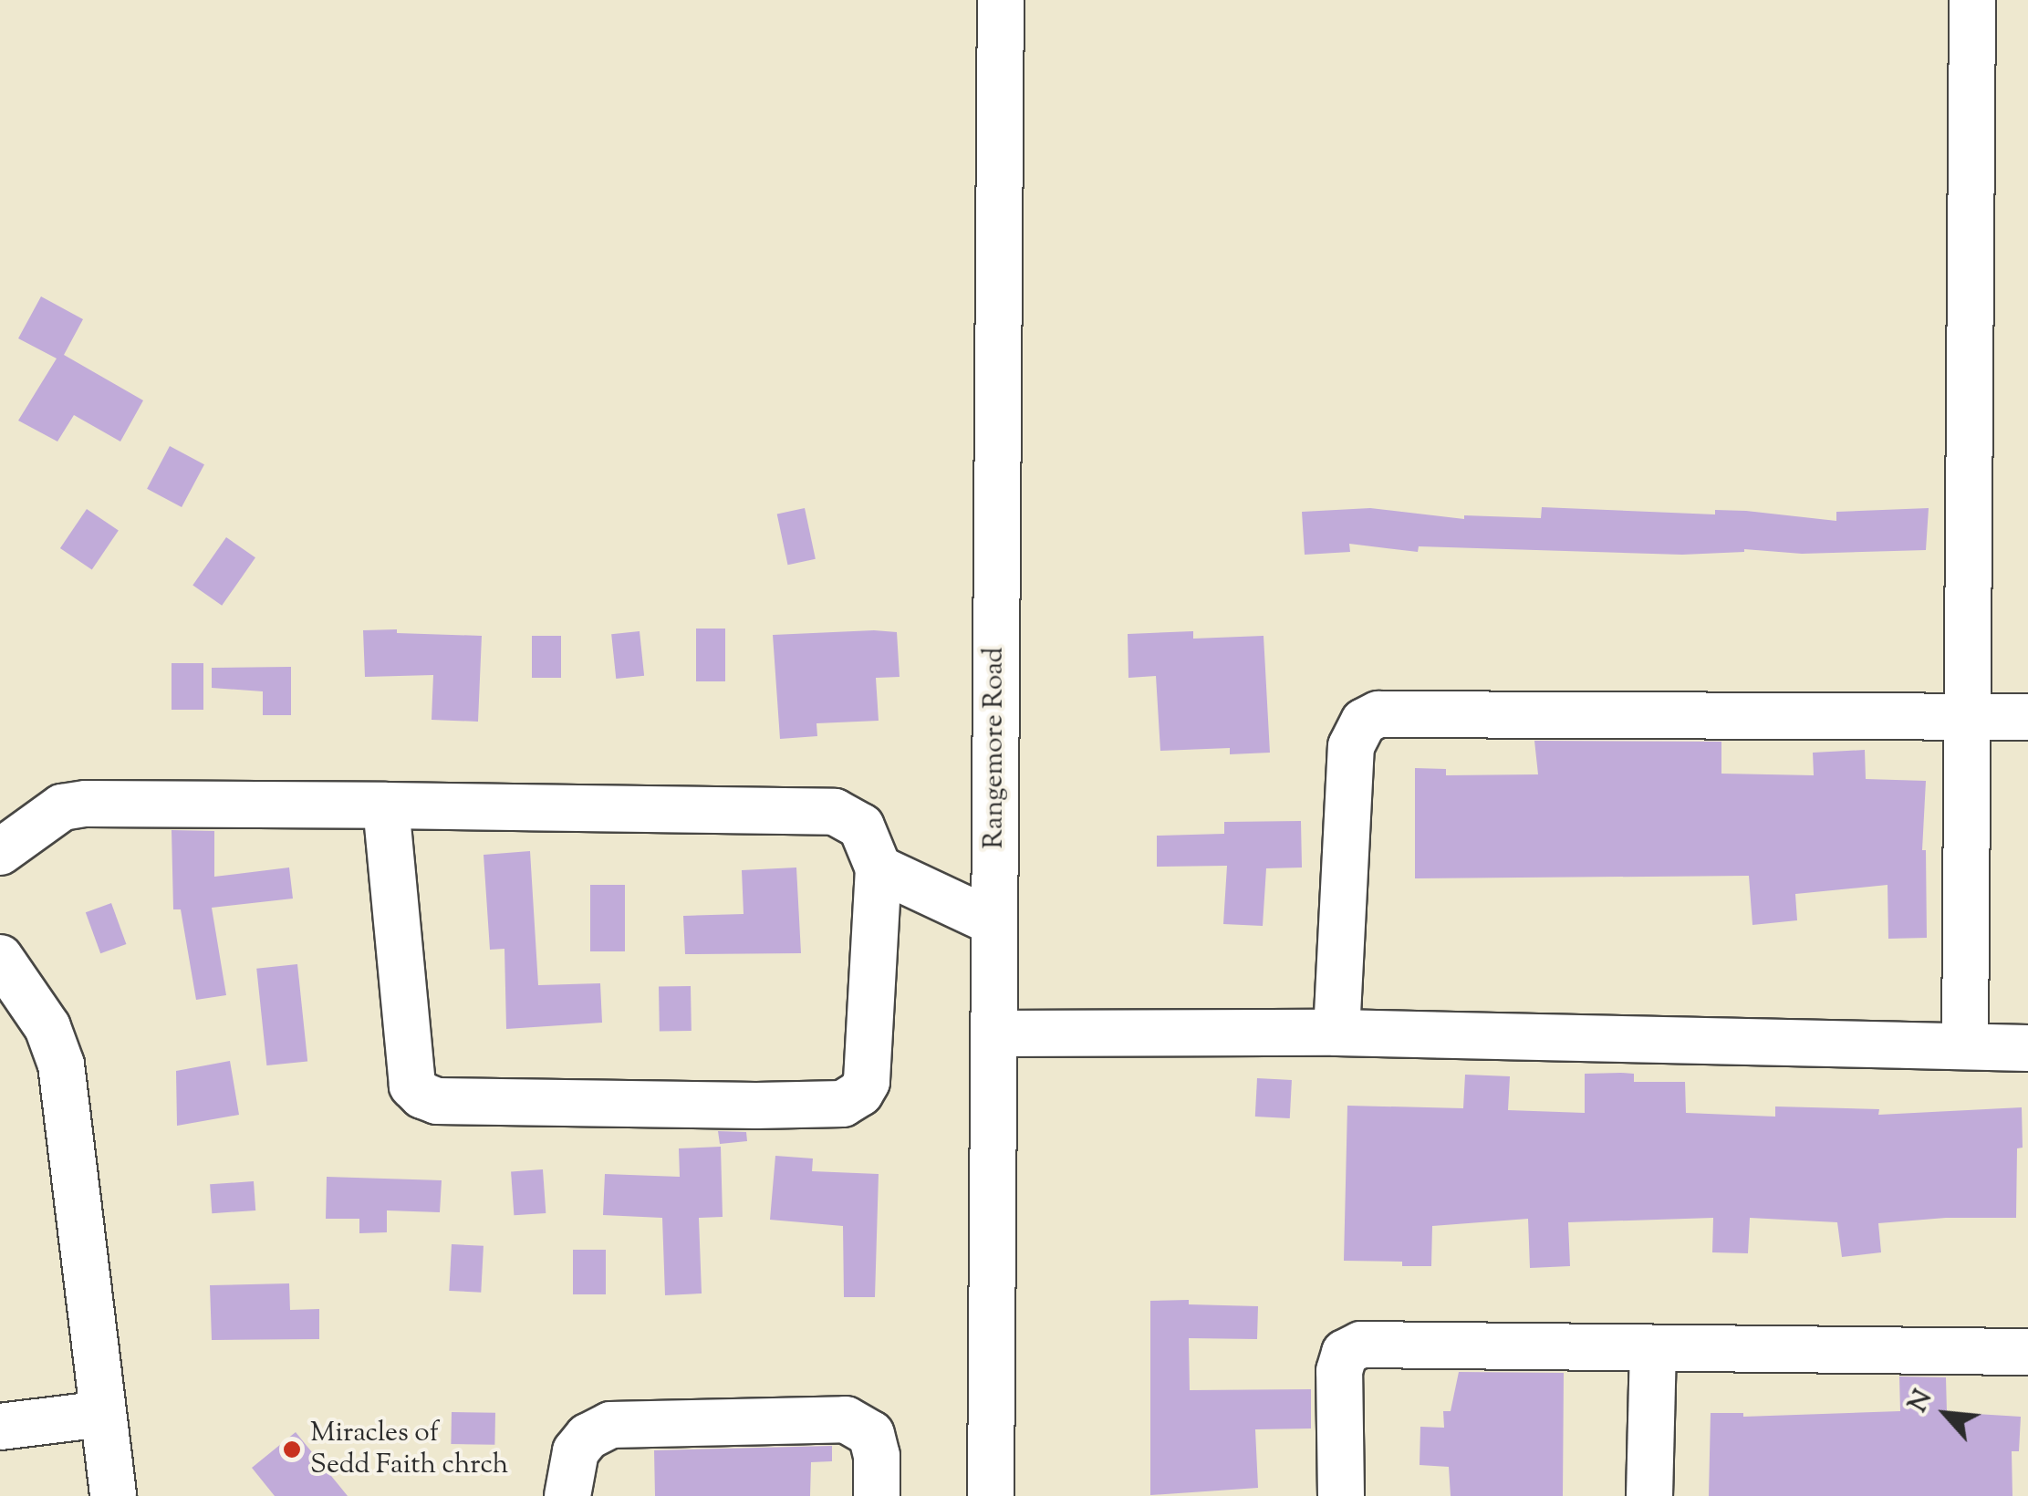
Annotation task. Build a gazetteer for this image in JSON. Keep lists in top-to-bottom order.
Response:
{
  "streets": {
    "street": ["Rangemore Road"]
  },
  "places": ["Miracles of Sedd Faith chrch"],
  "north": "top left"
}
